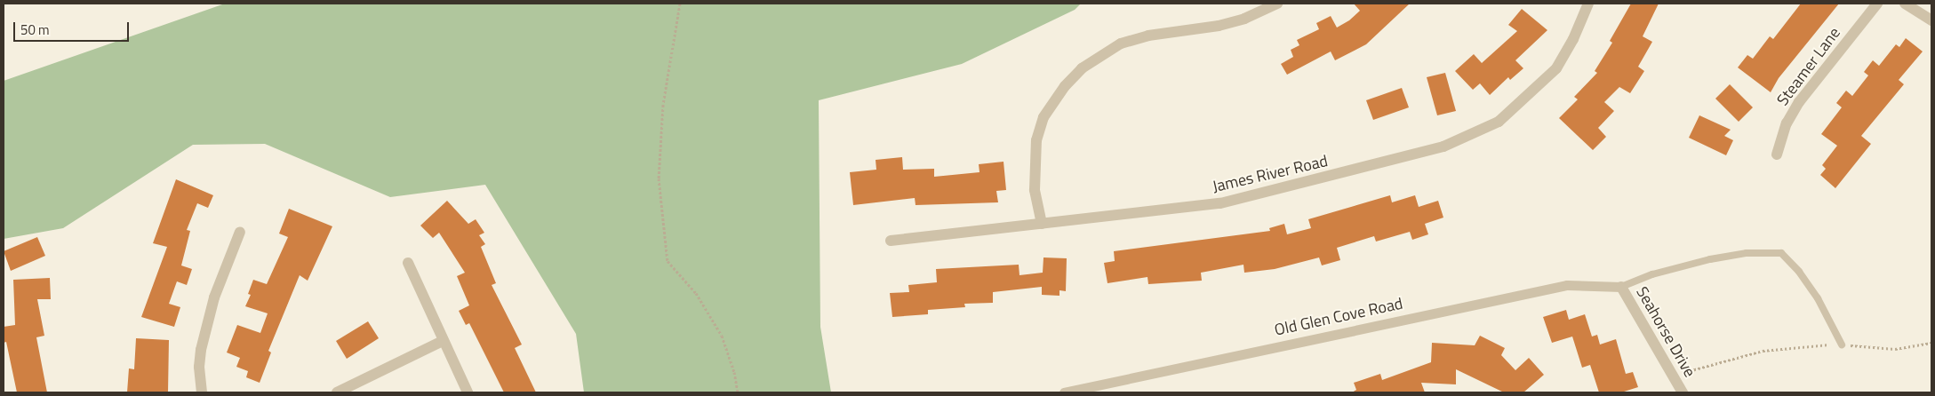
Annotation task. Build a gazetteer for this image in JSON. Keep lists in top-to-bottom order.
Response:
{
  "streets": {
    "street": [
      "Steamer Lane",
      "James River Road",
      "Old Glen Cove Road",
      "Seahorse Drive"
    ]
  },
  "crossings": [
    ["Old Glen Cove Road", "Seahorse Drive"]
  ],
  "scale_bar": "50 m"
}
